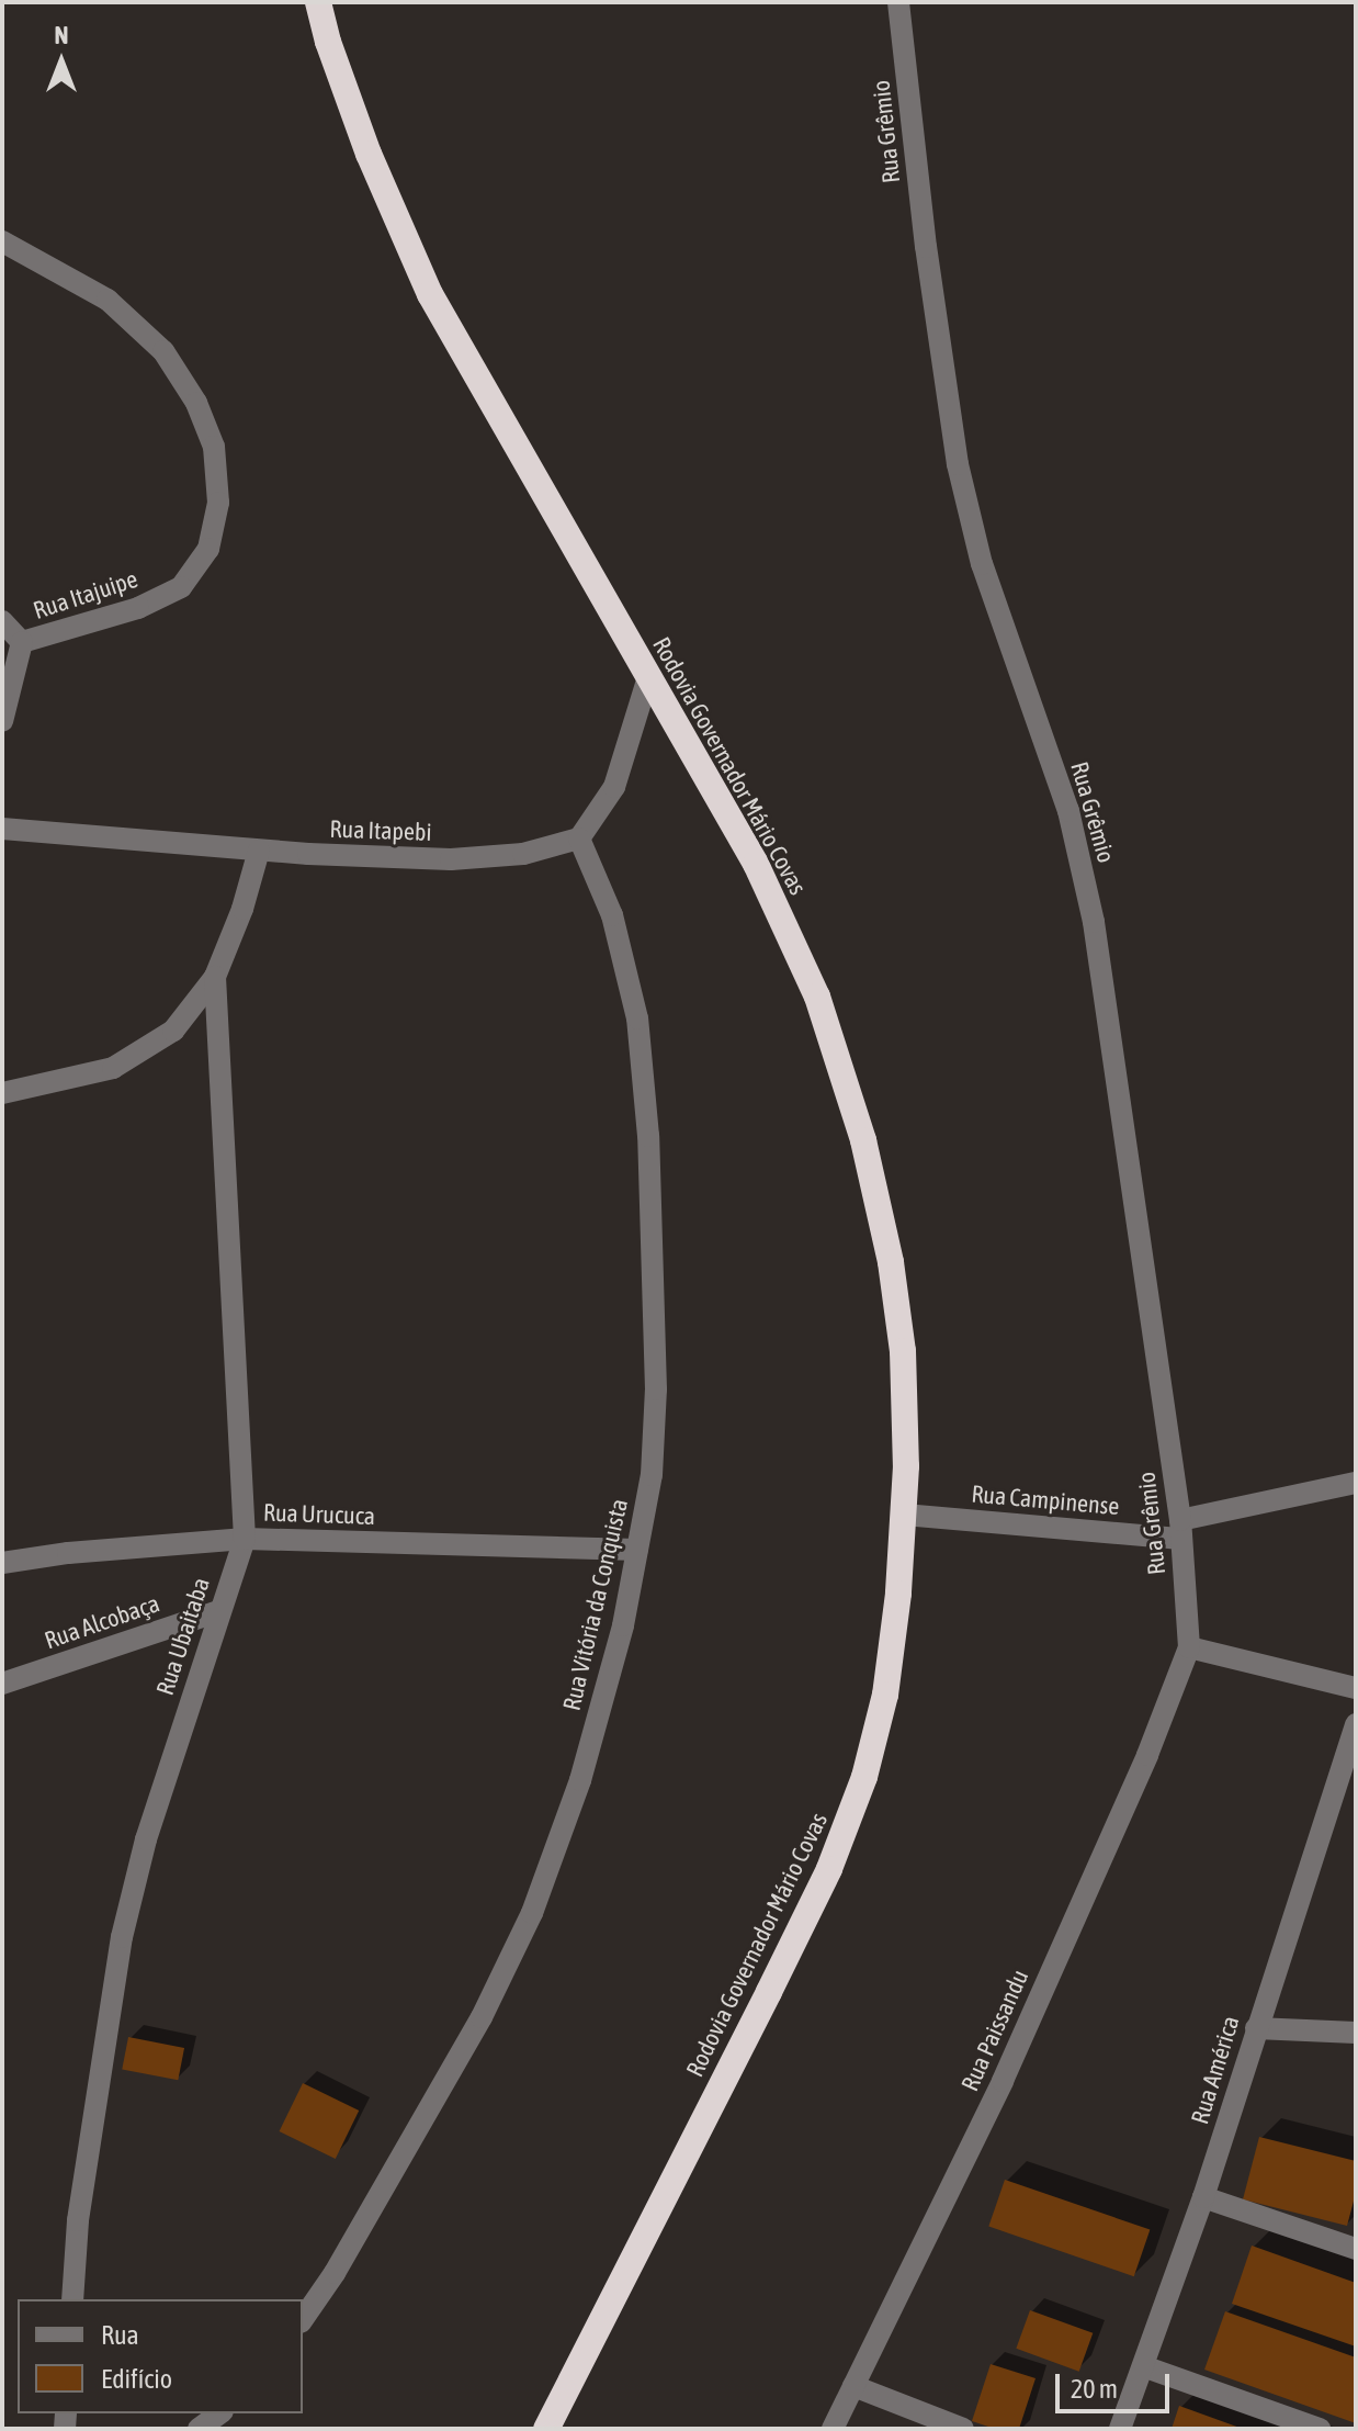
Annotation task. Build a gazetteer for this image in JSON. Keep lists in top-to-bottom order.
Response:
{
  "streets": {
    "highway": ["Rodovia Governador Mário Covas"],
    "street": [
      "Rua Grêmio",
      "Rua Itajuipe",
      "Rua Itapebi",
      "Rua Campinense",
      "Rua Urucuca",
      "Rua Vitória da Conquista",
      "Rua Alcobaça",
      "Rua Ubaitaba",
      "Rua Paissandu",
      "Rua América"
    ]
  },
  "crossings": [
    ["Rua Grêmio", "Rua Campinense"],
    ["Rua Grêmio", "Rua Paissandu"],
    ["Rodovia Governador Mário Covas", "Rua Campinense"],
    ["Rua Itapebi", "Rua Vitória da Conquista"],
    ["Rua Urucuca", "Rua Vitória da Conquista"],
    ["Rua Urucuca", "Rua Ubaitaba"],
    ["Rua Alcobaça", "Rua Ubaitaba"]
  ],
  "legend": ["Rua", "Edifício"],
  "scale_bar": "20 m",
  "north": "top"
}
